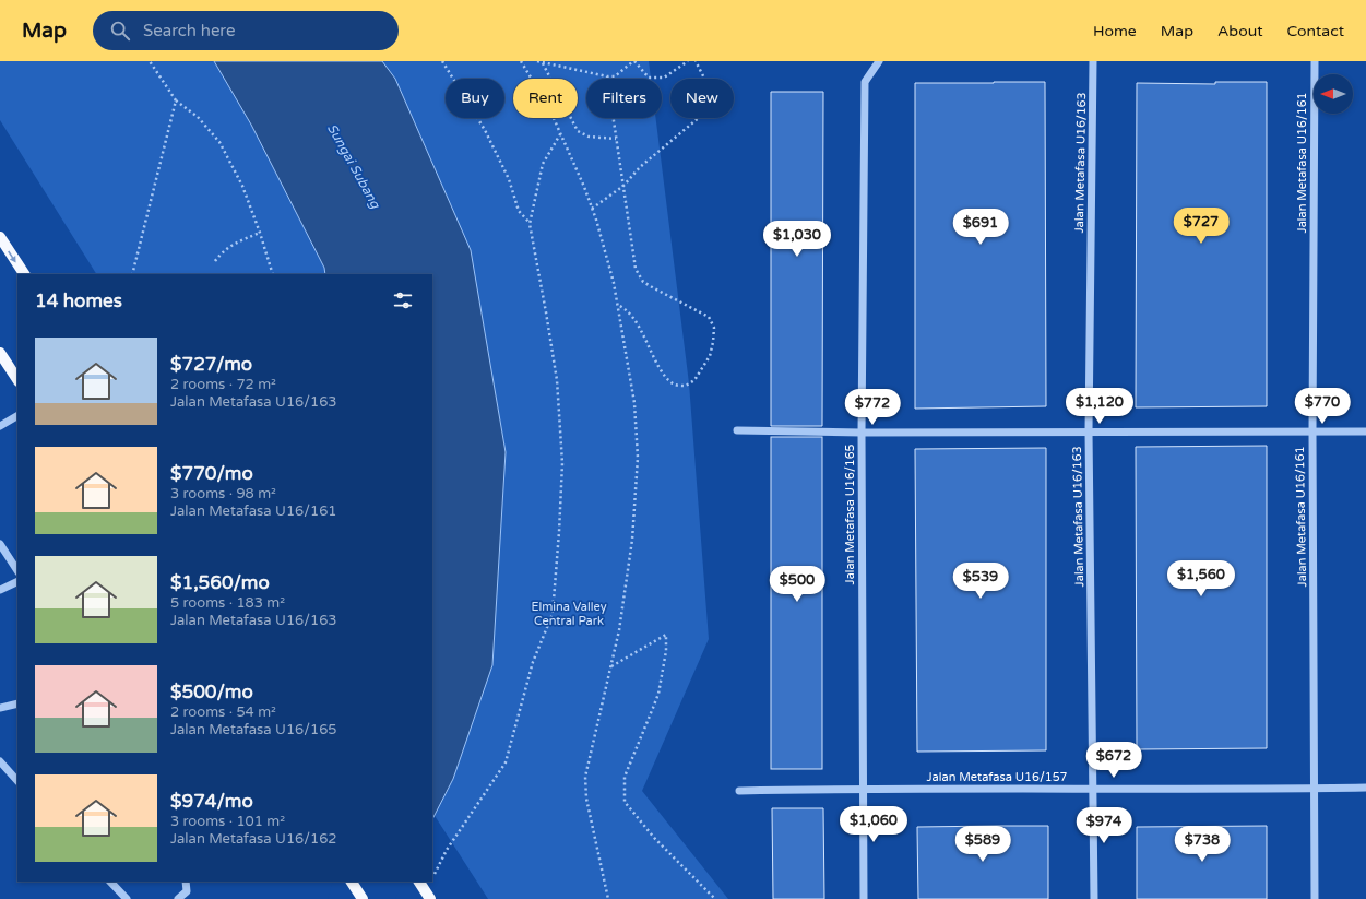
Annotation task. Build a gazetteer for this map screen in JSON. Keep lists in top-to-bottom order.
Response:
{
  "streets": {
    "street": [
      "Jalan Metafasa U16/163",
      "Jalan Metafasa U16/161",
      "Jalan Metafasa U16/165",
      "Jalan Metafasa U16/157"
    ]
  },
  "crossings": [
    ["Jalan Metafasa U16/163", "Jalan Metafasa U16/157"],
    ["Jalan Metafasa U16/161", "Jalan Metafasa U16/157"],
    ["Jalan Metafasa U16/165", "Jalan Metafasa U16/157"]
  ],
  "water": ["Sungai Subang"],
  "parks": ["Elmina Valley Central Park"],
  "north": "left",
  "page": {
    "header": "Map",
    "search": "Search here",
    "nav": [
      "Home",
      "Map",
      "About",
      "Contact"
    ],
    "chip": [
      "Buy",
      "Rent",
      "Filters",
      "New"
    ],
    "price": [
      "$727",
      "$691",
      "$1,030",
      "$1,120",
      "$770",
      "$772",
      "$1,560",
      "$539",
      "$500",
      "$672",
      "$1,060",
      "$974",
      "$589",
      "$738"
    ],
    "heading": "14 homes",
    "list": [
      {
        "name": "$727/mo",
        "note": "2 rooms · 72 m² · Jalan Metafasa U16/163"
      },
      {
        "name": "$770/mo",
        "note": "3 rooms · 98 m² · Jalan Metafasa U16/161"
      },
      {
        "name": "$1,560/mo",
        "note": "5 rooms · 183 m² · Jalan Metafasa U16/163"
      },
      {
        "name": "$500/mo",
        "note": "2 rooms · 54 m² · Jalan Metafasa U16/165"
      },
      {
        "name": "$974/mo",
        "note": "3 rooms · 101 m² · Jalan Metafasa U16/162"
      }
    ]
  }
}
